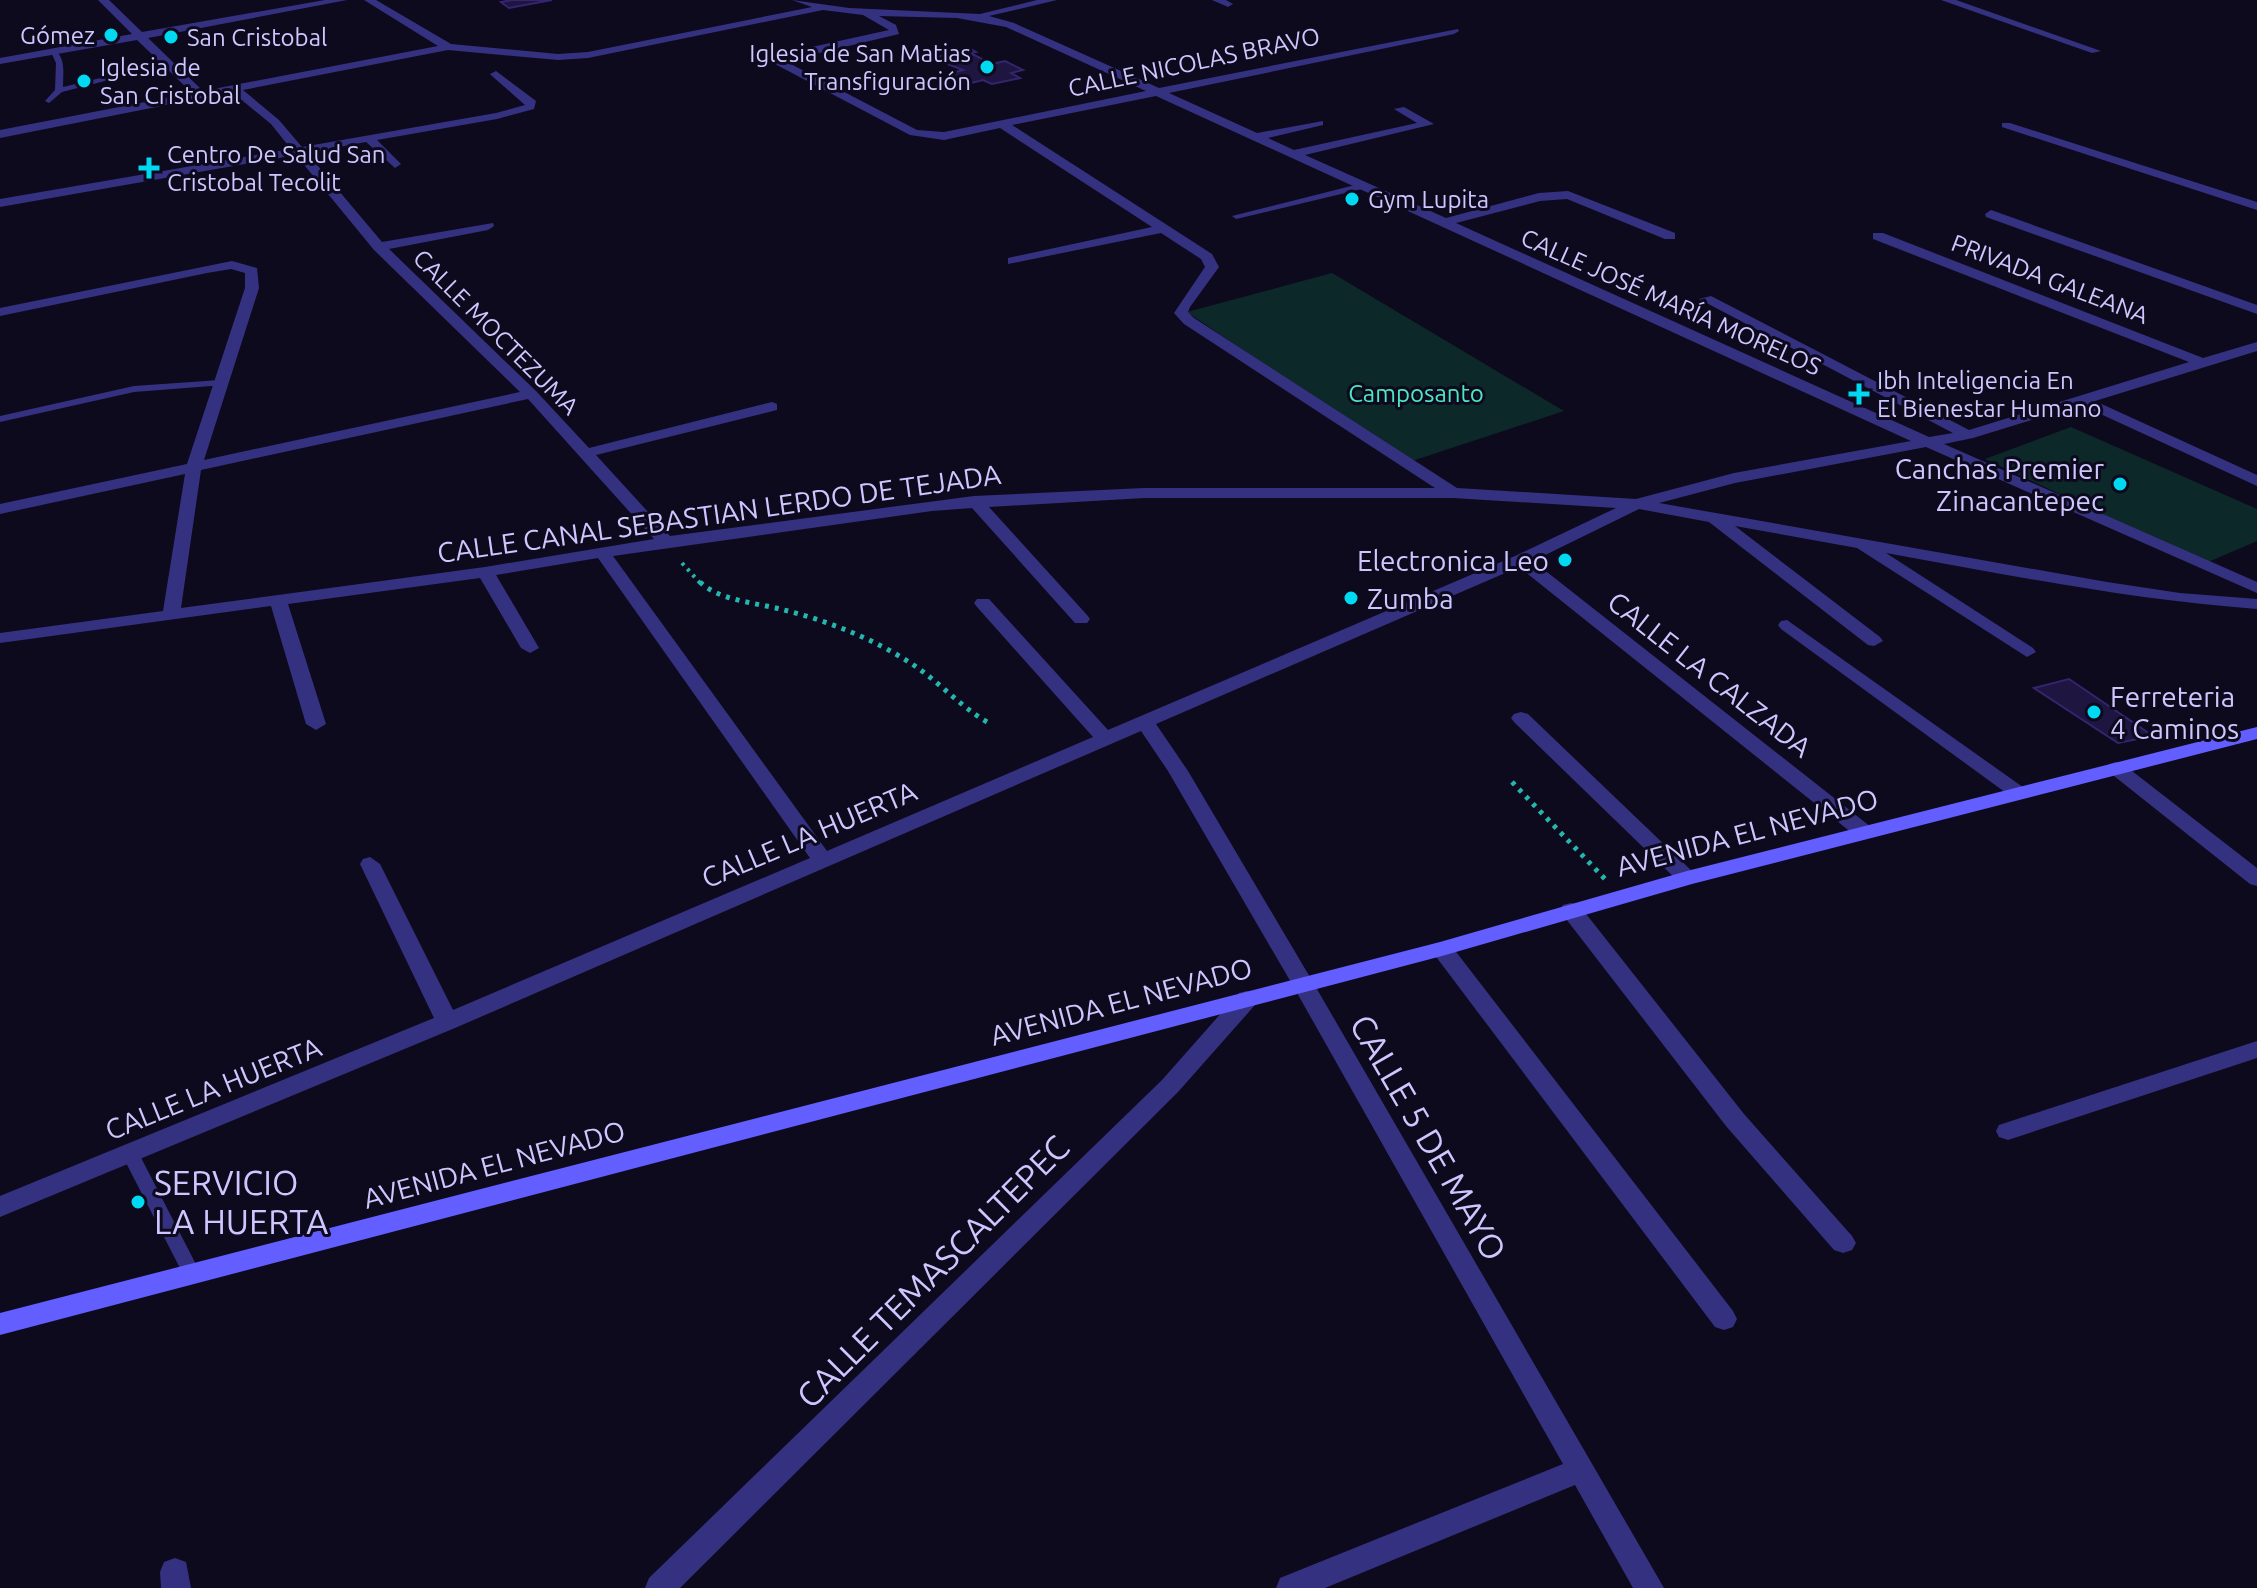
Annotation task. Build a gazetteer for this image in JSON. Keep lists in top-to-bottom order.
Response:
{
  "streets": {
    "street": [
      "CALLE NICOLAS BRAVO",
      "PRIVADA GALEANA",
      "CALLE JOSÉ MARÍA MORELOS",
      "CALLE MOCTEZUMA",
      "CALLE CANAL SEBASTIAN LERDO DE TEJADA",
      "CALLE LA CALZADA",
      "AVENIDA EL NEVADO",
      "CALLE LA HUERTA",
      "CALLE 5 DE MAYO",
      "CALLE TEMASCALTEPEC"
    ]
  },
  "crossings": [
    ["CALLE NICOLAS BRAVO", "CALLE JOSÉ MARÍA MORELOS"],
    ["CALLE MOCTEZUMA", "CALLE CANAL SEBASTIAN LERDO DE TEJADA"],
    ["CALLE CANAL SEBASTIAN LERDO DE TEJADA", "CALLE LA HUERTA"],
    ["CALLE LA CALZADA", "AVENIDA EL NEVADO"],
    ["CALLE LA CALZADA", "CALLE LA HUERTA"],
    ["AVENIDA EL NEVADO", "CALLE 5 DE MAYO"],
    ["AVENIDA EL NEVADO", "CALLE TEMASCALTEPEC"],
    ["CALLE LA HUERTA", "CALLE 5 DE MAYO"]
  ],
  "parks": ["Camposanto"],
  "places": {
    "other": [
      "Gómez",
      "San Cristobal",
      "Iglesia de San Matias Transfiguración",
      "Iglesia de San Cristobal",
      "Gym Lupita",
      "Canchas Premier Zinacantepec",
      "Electronica Leo",
      "Zumba",
      "Ferreteria 4 Caminos",
      "SERVICIO LA HUERTA"
    ],
    "health": ["Centro De Salud San Cristobal Tecolit", "Ibh Inteligencia En El Bienestar Humano"]
  }
}
